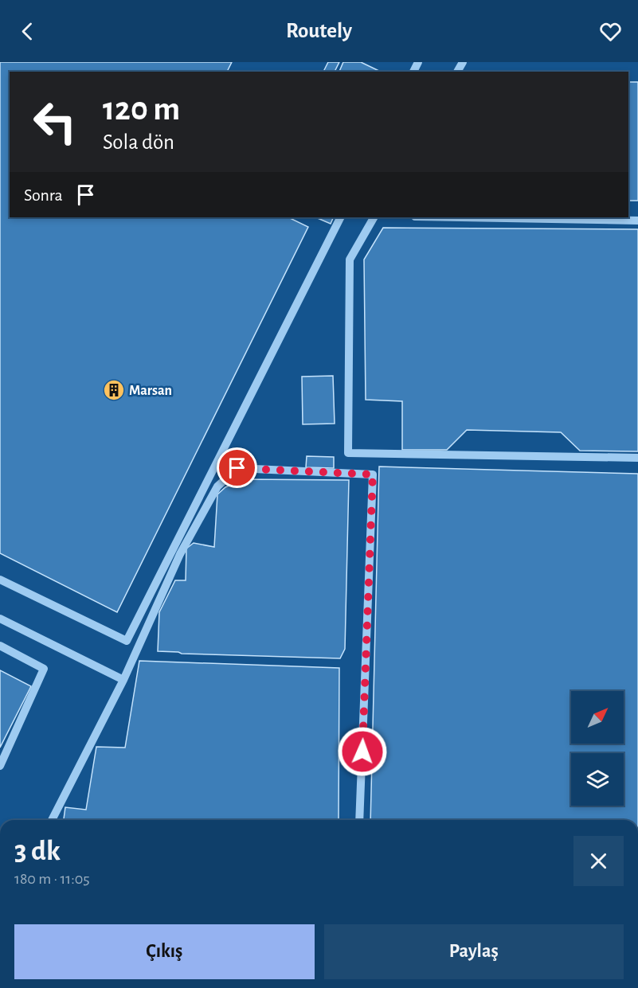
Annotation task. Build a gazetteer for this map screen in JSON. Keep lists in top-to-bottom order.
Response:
{
  "places": {
    "building": ["Marsan"]
  },
  "north": "top right",
  "page": {
    "header": "Routely",
    "turn": ["120 m", "Sola dön"],
    "then": "Sonra",
    "heading": ["3 dk", "180 m · 11:05"],
    "buttons": ["Çıkış", "Paylaş"]
  }
}
